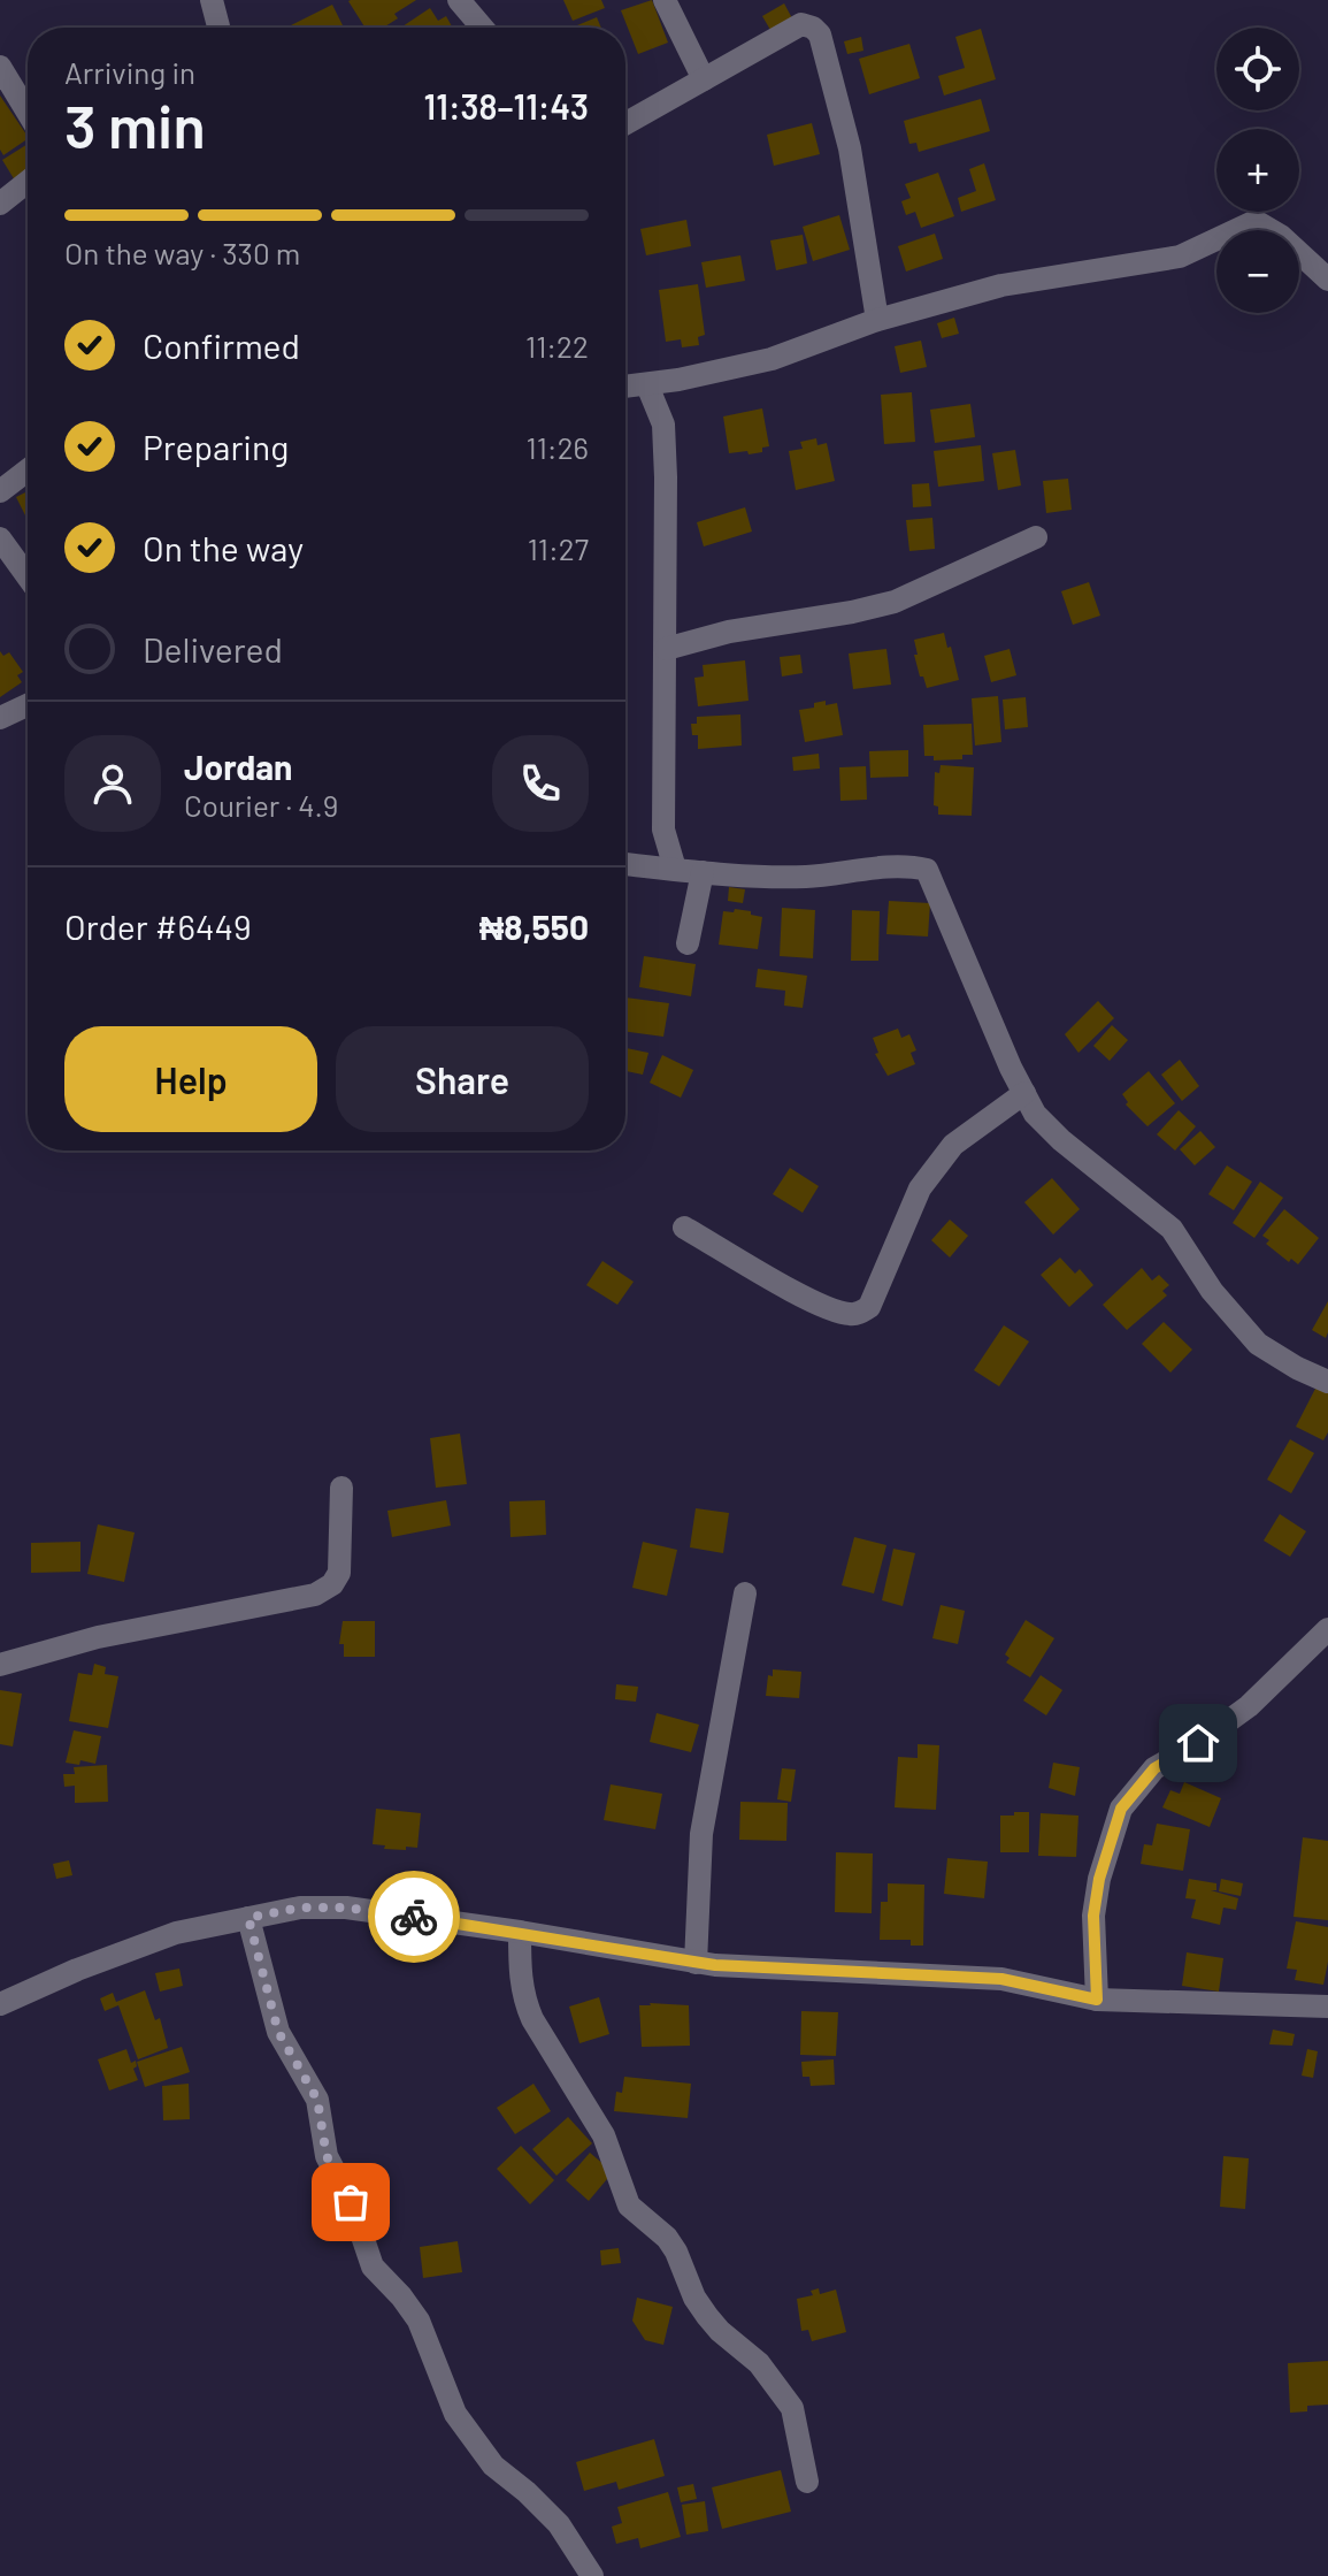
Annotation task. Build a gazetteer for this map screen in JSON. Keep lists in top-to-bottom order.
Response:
{
  "page": {
    "map_buttons": ["+", "−"],
    "heading": ["3 min", "Arriving in", "11:38–11:43"],
    "panel": [
      "Jordan",
      "Courier · 4.9",
      "Order #6449",
      "₦8,550"
    ],
    "bar": "On the way · 330 m",
    "list": [
      ["Confirmed", "11:22"],
      ["Preparing", "11:26"],
      ["On the way", "11:27"],
      "Delivered"
    ],
    "buttons": ["Help", "Share"]
  }
}
